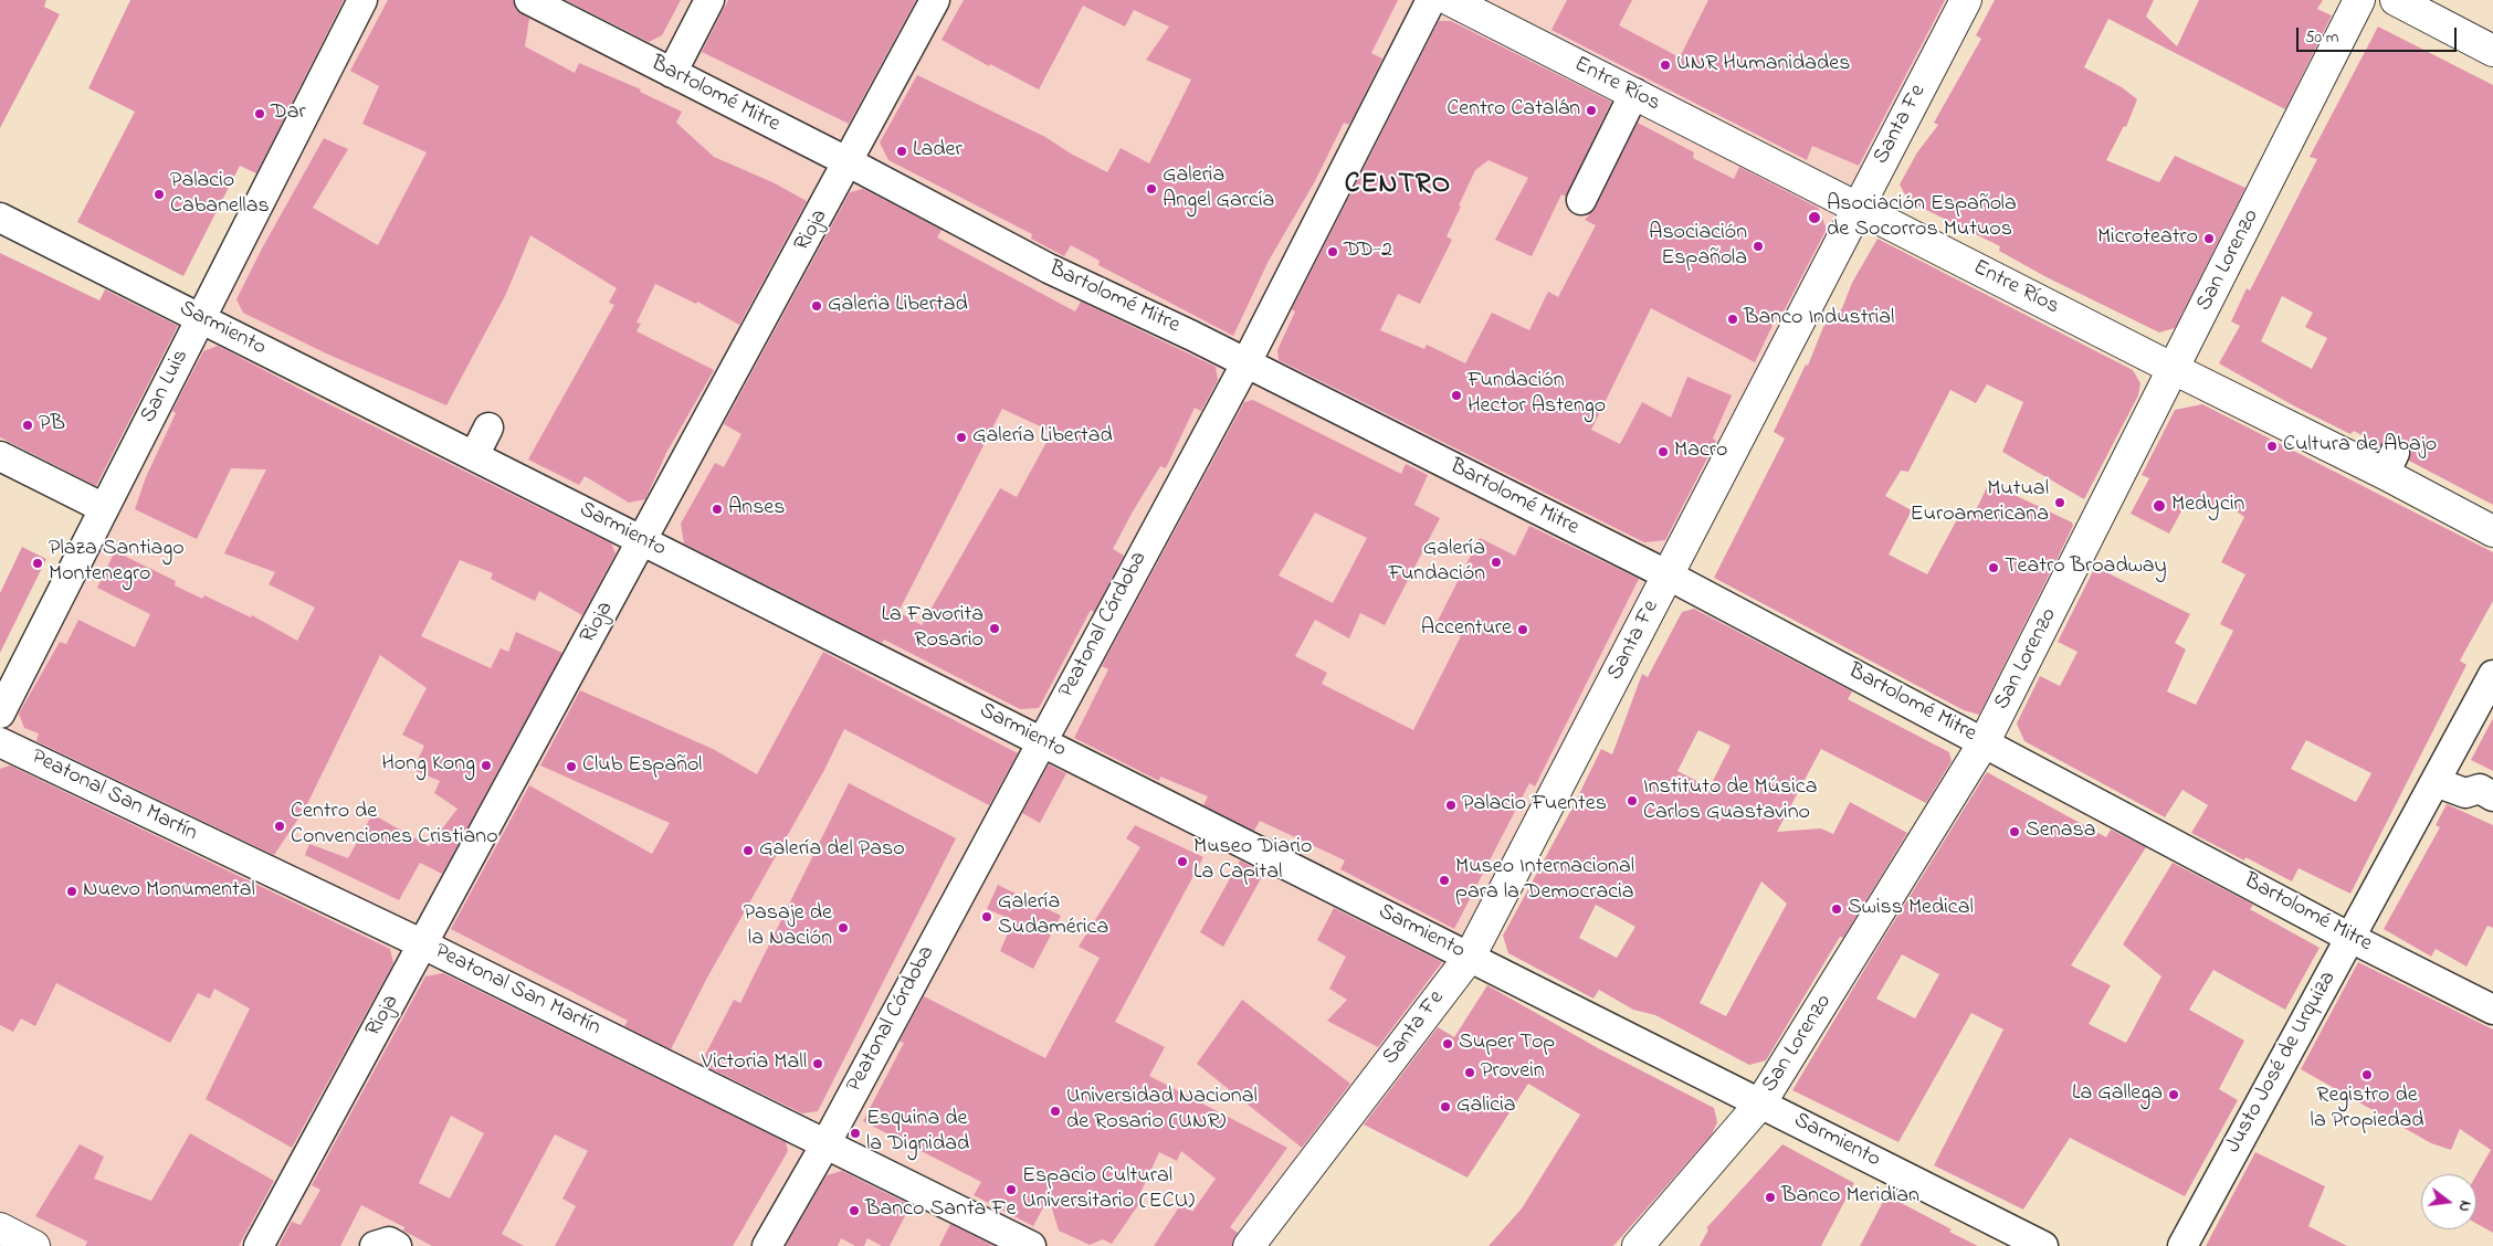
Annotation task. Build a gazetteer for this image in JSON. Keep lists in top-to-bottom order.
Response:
{
  "streets": {
    "main road": ["Entre Ríos", "Santa Fe", "San Lorenzo"],
    "street": [
      "Bartolomé Mitre",
      "Rioja",
      "Sarmiento",
      "San Luis",
      "Peatonal Córdoba",
      "Peatonal San Martín",
      "Justo José de Urquiza"
    ]
  },
  "crossings": [
    ["Entre Ríos", "Santa Fe"],
    ["Entre Ríos", "San Lorenzo"],
    ["Bartolomé Mitre", "Santa Fe"],
    ["Bartolomé Mitre", "Rioja"],
    ["Bartolomé Mitre", "San Lorenzo"],
    ["Bartolomé Mitre", "Peatonal Córdoba"],
    ["Bartolomé Mitre", "Justo José de Urquiza"],
    ["Santa Fe", "Sarmiento"],
    ["Rioja", "Sarmiento"],
    ["Rioja", "Peatonal San Martín"],
    ["San Lorenzo", "Sarmiento"],
    ["Sarmiento", "San Luis"],
    ["Sarmiento", "Peatonal Córdoba"],
    ["Peatonal Córdoba", "Peatonal San Martín"]
  ],
  "districts": ["CENTRO"],
  "places": [
    "UNR Humanidades",
    "Centro Catalán",
    "Dar",
    "Lader",
    "Galeria Angel García",
    "Palacio Cabanellas",
    "Asociación Española de Socorros Mutuos",
    "Microteatro",
    "Asociación Española",
    "DD-2",
    "Galeria Libertad",
    "Banco Industrial",
    "Fundación Hector Astengo",
    "PB",
    "Galería Libertad",
    "Cultura de Abajo",
    "Macro",
    "Mutual Euroamericana",
    "Medycin",
    "Anses",
    "Galería Fundación",
    "Plaza Santiago Montenegro",
    "Teatro Broadway",
    "La Favorita Rosario",
    "Accenture",
    "Hong Kong",
    "Club Español",
    "Instituto de Música Carlos Guastavino",
    "Palacio Fuentes",
    "Centro de Convenciones Cristiano",
    "Senasa",
    "Galería del Paso",
    "Museo Diario La Capital",
    "Museo Internacional para la Democracia",
    "Nuevo Monumental",
    "Swiss Medical",
    "Galería Sudamérica",
    "Pasaje de la Nación",
    "Super Top",
    "Victoria Mall",
    "Provein",
    "Registro de la Propiedad",
    "La Gallega",
    "Galicia",
    "Universidad Nacional de Rosario (UNR)",
    "Esquina de la Dignidad",
    "Espacio Cultural Universitario (ECU)",
    "Banco Meridian",
    "Banco Santa Fe"
  ],
  "scale_bar": "50 m",
  "north": "right"
}
